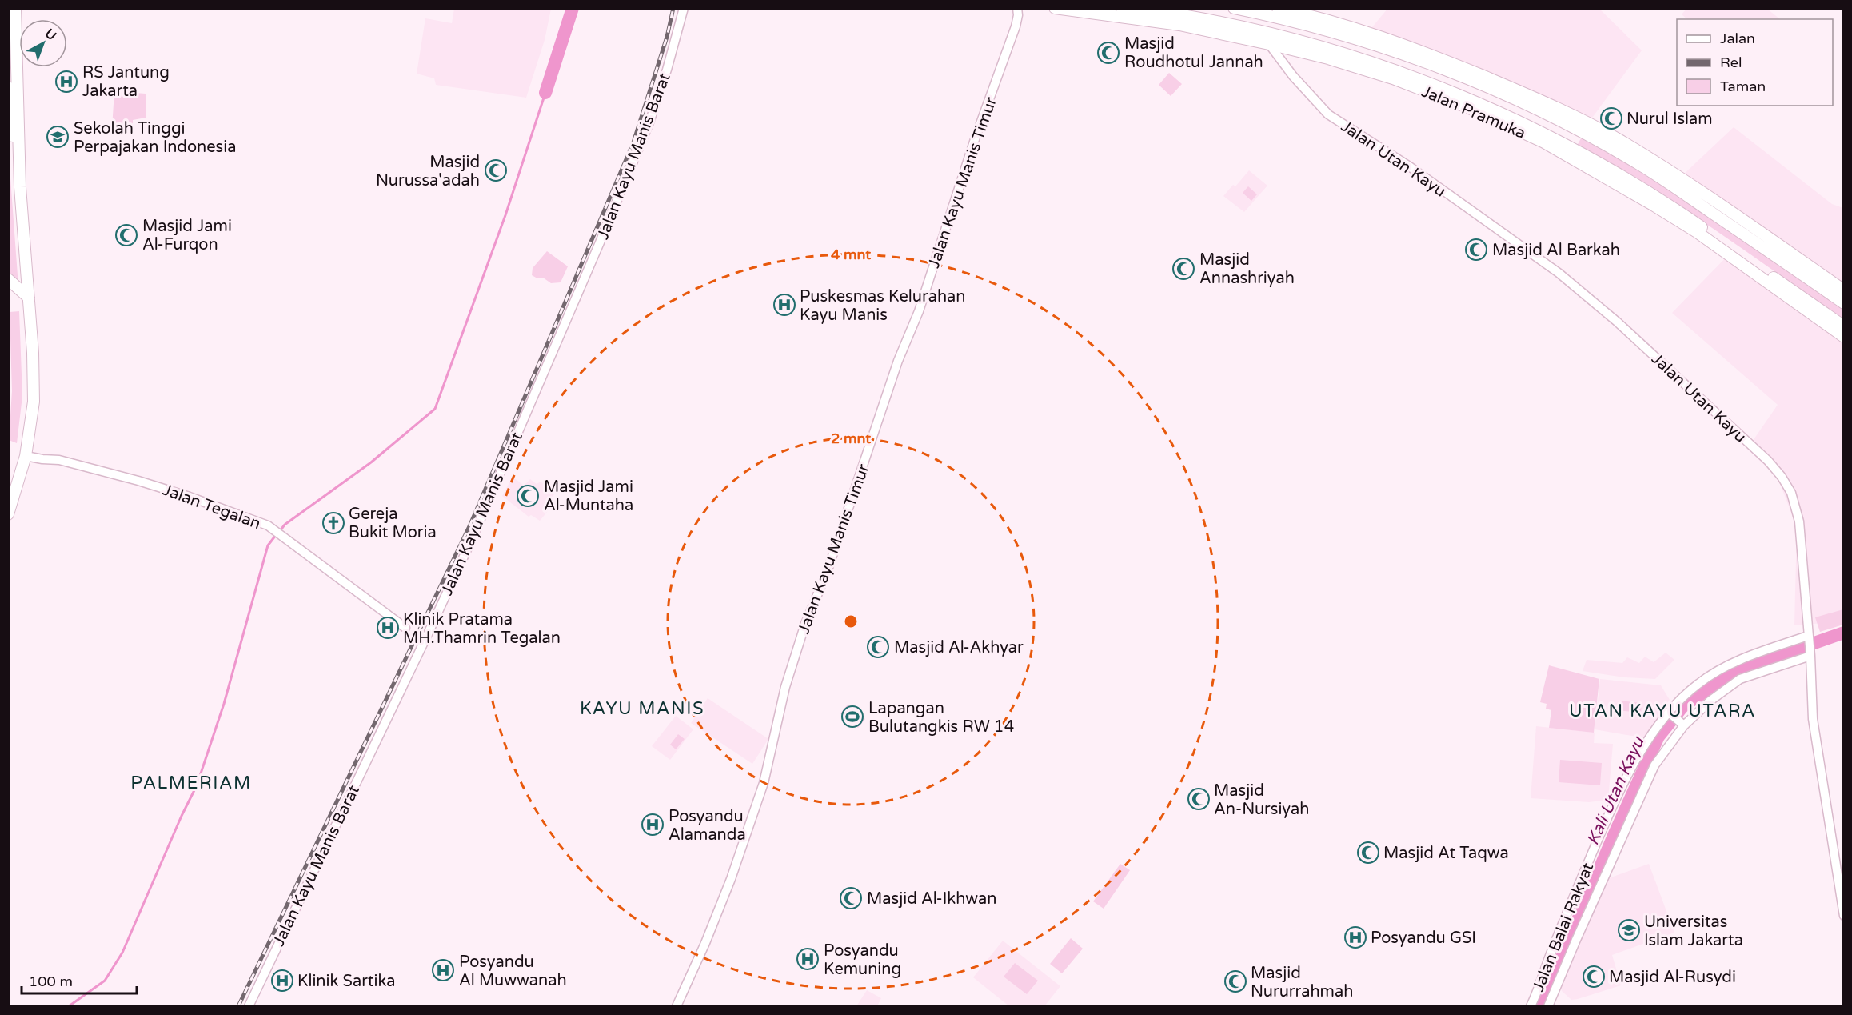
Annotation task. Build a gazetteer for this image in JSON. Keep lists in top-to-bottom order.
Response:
{
  "streets": {
    "main road": ["Jalan Pramuka"],
    "street": [
      "Jalan Kayu Manis Barat",
      "Jalan Utan Kayu",
      "Jalan Kayu Manis Timur",
      "Jalan Tegalan",
      "Jalan Balai Rakyat"
    ]
  },
  "crossings": [
    ["Jalan Pramuka", "Jalan Utan Kayu"],
    ["Jalan Utan Kayu", "Jalan Balai Rakyat"]
  ],
  "districts": ["KAYU MANIS", "UTAN KAYU UTARA", "PALMERIAM"],
  "water": ["Kali Utan Kayu"],
  "places": {
    "mosque": [
      "Masjid Roudhotul Jannah",
      "Nurul Islam",
      "Masjid Nurussa'adah",
      "Masjid Jami Al-Furqon",
      "Masjid Al Barkah",
      "Masjid Annashriyah",
      "Masjid Jami Al-Muntaha",
      "Masjid Al-Akhyar",
      "Masjid An-Nursiyah",
      "Masjid At Taqwa",
      "Masjid Al-Ikhwan",
      "Masjid Al-Rusydi",
      "Masjid Nururrahmah"
    ],
    "hospital": [
      "RS Jantung Jakarta",
      "Puskesmas Kelurahan Kayu Manis",
      "Klinik Pratama MH.Thamrin Tegalan",
      "Posyandu Alamanda",
      "Posyandu GSI",
      "Posyandu Kemuning",
      "Posyandu Al Muwwanah",
      "Klinik Sartika"
    ],
    "school or university": ["Sekolah Tinggi Perpajakan Indonesia", "Universitas Islam Jakarta"],
    "church": ["Gereja Bukit Moria"],
    "sports": ["Lapangan Bulutangkis RW 14"]
  },
  "legend": ["Jalan", "Rel", "Taman"],
  "scale_bar": "100 m",
  "north": "top right",
  "rings": ["4 mnt", "2 mnt"]
}
